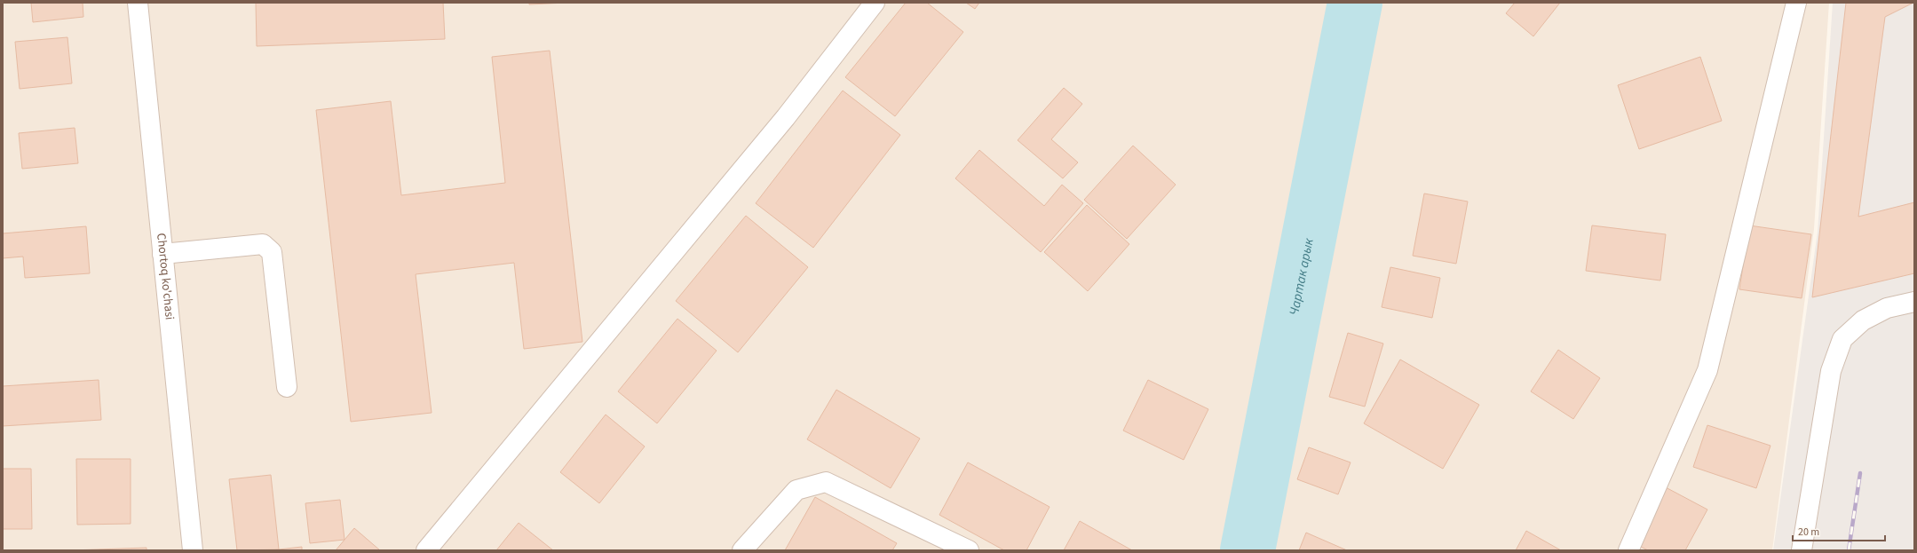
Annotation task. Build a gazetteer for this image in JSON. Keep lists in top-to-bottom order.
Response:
{
  "streets": {
    "street": ["Chortoq ko'chasi"]
  },
  "water": ["Чартак арык"],
  "scale_bar": "20 m"
}
